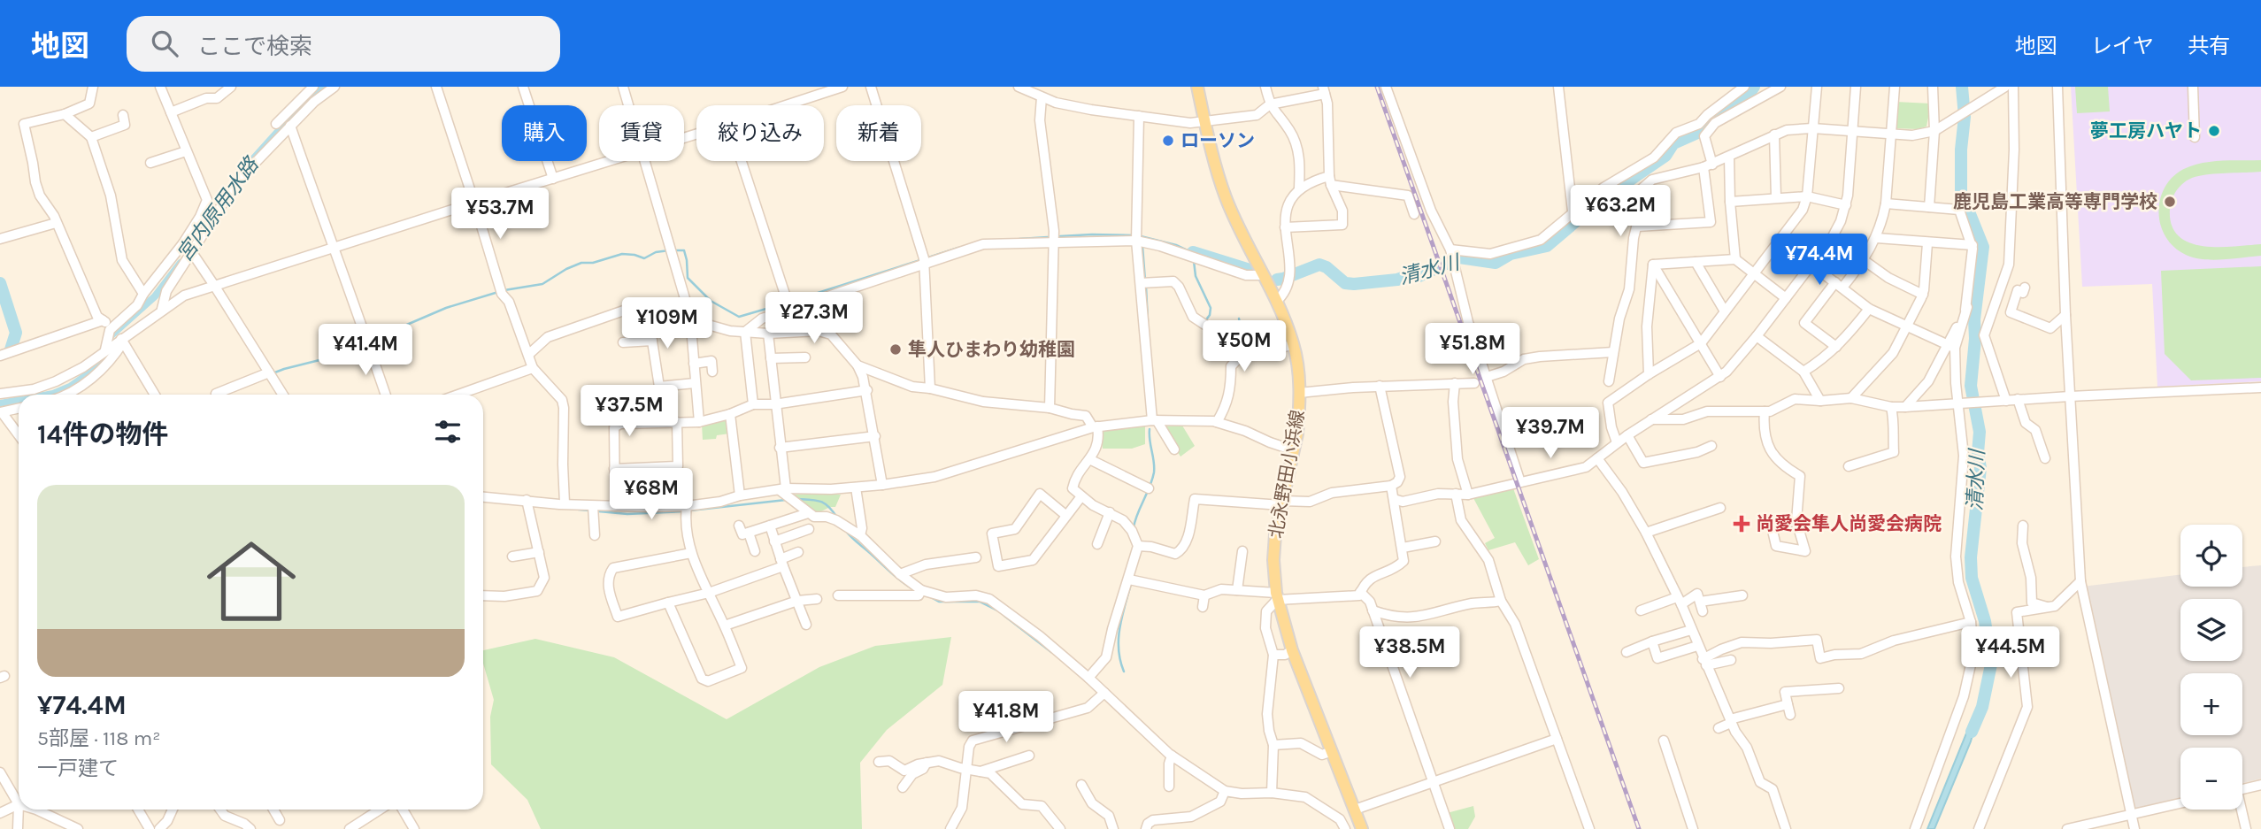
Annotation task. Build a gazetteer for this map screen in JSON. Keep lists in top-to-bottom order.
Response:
{
  "streets": {
    "main road": ["北永野田小浜線"]
  },
  "water": ["宮内原用水路", "清水川"],
  "places": {
    "other": [
      "夢工房ハヤト",
      "ローソン",
      "鹿児島工業高等専門学校",
      "隼人ひまわり幼稚園"
    ],
    "health": ["尚愛会隼人尚愛会病院"]
  },
  "page": {
    "header": "地図",
    "search": "ここで検索",
    "nav": ["地図", "レイヤ", "共有"],
    "chip": [
      "購入",
      "賃貸",
      "絞り込み",
      "新着"
    ],
    "price": [
      "¥63.2M",
      "¥53.7M",
      "¥74.4M",
      "¥27.3M",
      "¥109M",
      "¥50M",
      "¥51.8M",
      "¥41.4M",
      "¥37.5M",
      "¥39.7M",
      "¥68M",
      "¥38.5M",
      "¥44.5M",
      "¥41.8M"
    ],
    "heading": "14件の物件",
    "list": [
      {
        "name": "¥74.4M",
        "note": "5部屋 · 118 m² · 一戸建て"
      }
    ],
    "map_buttons": ["+", "−"]
  }
}
